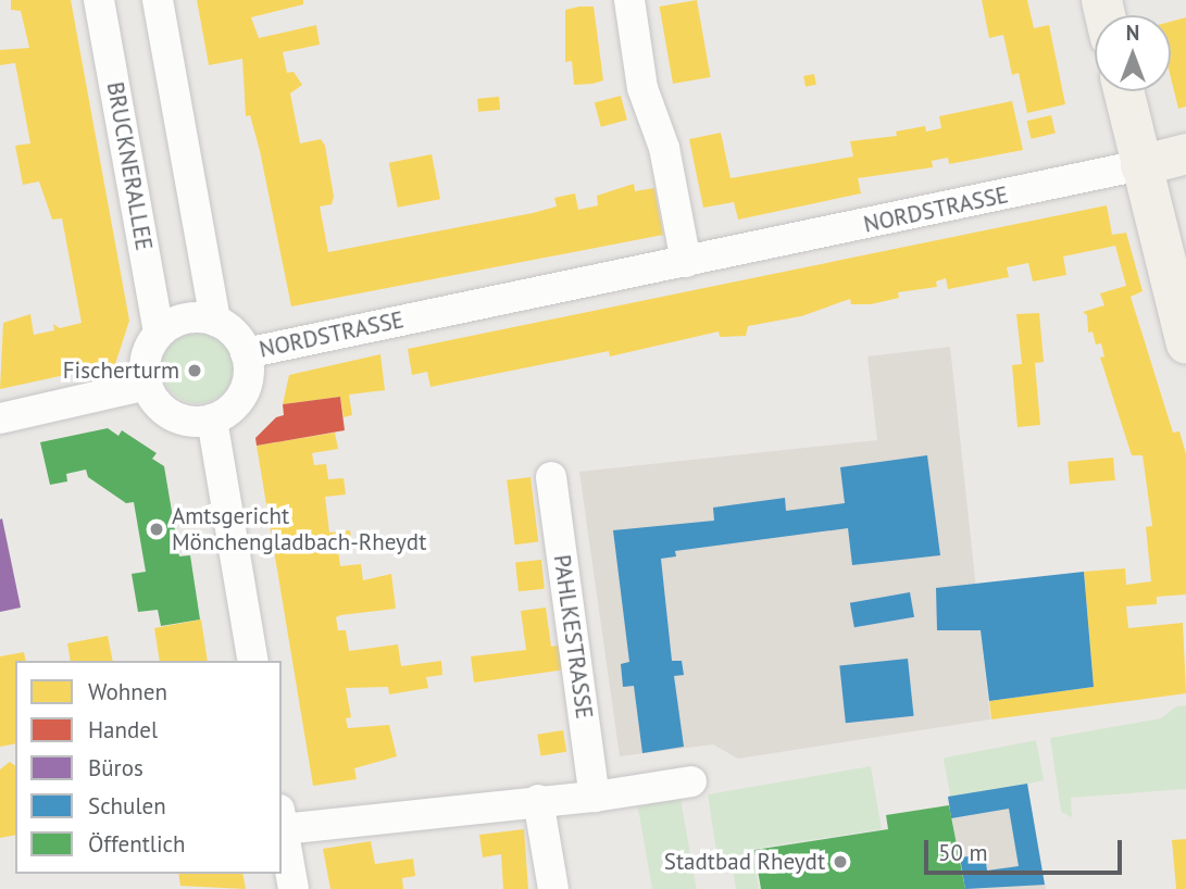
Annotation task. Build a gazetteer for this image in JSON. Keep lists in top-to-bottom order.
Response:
{
  "streets": {
    "street": ["BRUCKNERALLEE", "NORDSTRASSE", "PAHLKESTRASSE"]
  },
  "crossings": [
    ["BRUCKNERALLEE", "NORDSTRASSE"]
  ],
  "places": ["Fischerturm", "Amtsgericht Mönchengladbach-Rheydt", "Stadtbad Rheydt"],
  "legend": [
    "Wohnen",
    "Handel",
    "Büros",
    "Schulen",
    "Öffentlich"
  ],
  "scale_bar": "50 m",
  "north": "top"
}
